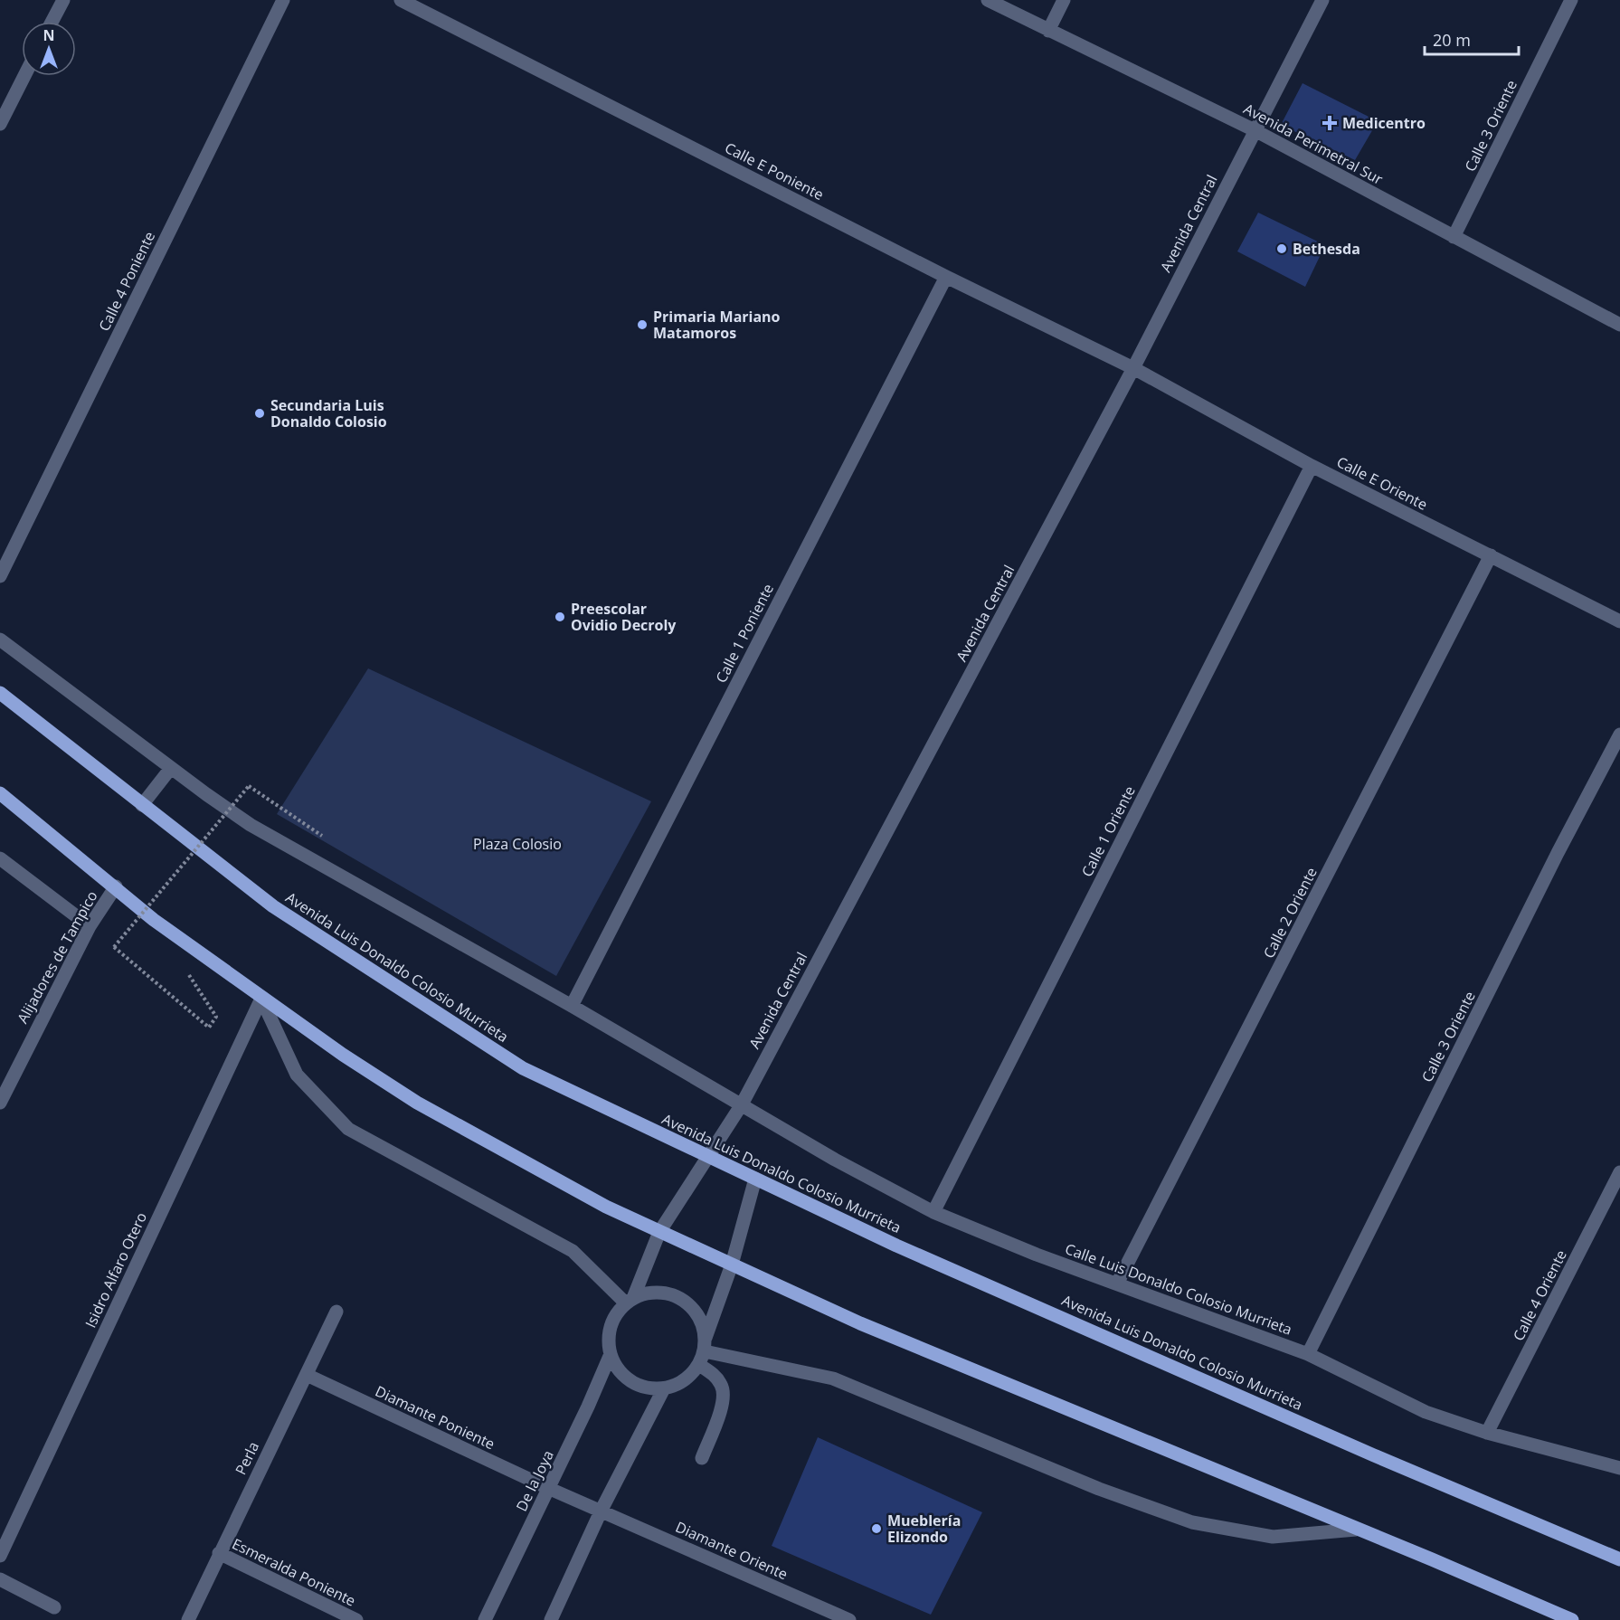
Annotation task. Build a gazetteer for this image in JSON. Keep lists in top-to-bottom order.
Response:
{
  "streets": {
    "main road": ["Avenida Luis Donaldo Colosio Murrieta"],
    "street": [
      "Calle 3 Oriente",
      "Avenida Perimetral Sur",
      "Calle E Poniente",
      "Avenida Central",
      "Calle 4 Poniente",
      "Calle E Oriente",
      "Calle 1 Poniente",
      "Calle 1 Oriente",
      "Calle 2 Oriente",
      "Alijadores de Tampico",
      "Isidro Alfaro Otero",
      "Calle Luis Donaldo Colosio Murrieta",
      "Calle 4 Oriente",
      "Diamante Poniente",
      "Perla",
      "De la Joya",
      "Diamante Oriente",
      "Esmeralda Poniente"
    ]
  },
  "crossings": [
    ["Calle 3 Oriente", "Avenida Perimetral Sur"],
    ["Calle 3 Oriente", "Calle Luis Donaldo Colosio Murrieta"],
    ["Avenida Perimetral Sur", "Avenida Central"],
    ["Calle E Poniente", "Avenida Central"],
    ["Calle E Poniente", "Calle E Oriente"],
    ["Calle E Poniente", "Calle 1 Poniente"],
    ["Avenida Central", "Calle E Oriente"],
    ["Avenida Central", "Avenida Luis Donaldo Colosio Murrieta"],
    ["Avenida Central", "Calle Luis Donaldo Colosio Murrieta"],
    ["Avenida Central", "De la Joya"],
    ["Calle E Oriente", "Calle 1 Oriente"],
    ["Calle E Oriente", "Calle 2 Oriente"],
    ["Calle 1 Poniente", "Calle Luis Donaldo Colosio Murrieta"],
    ["Calle 1 Oriente", "Calle Luis Donaldo Colosio Murrieta"],
    ["Calle 2 Oriente", "Calle Luis Donaldo Colosio Murrieta"],
    ["Calle Luis Donaldo Colosio Murrieta", "Calle 4 Oriente"],
    ["Diamante Poniente", "Perla"],
    ["Diamante Poniente", "De la Joya"],
    ["Diamante Poniente", "Diamante Oriente"],
    ["Perla", "Esmeralda Poniente"]
  ],
  "parks": ["Plaza Colosio"],
  "places": {
    "health": ["Medicentro"],
    "other": [
      "Bethesda",
      "Primaria Mariano Matamoros",
      "Secundaria Luis Donaldo Colosio",
      "Preescolar Ovidio Decroly",
      "Mueblería Elizondo"
    ]
  },
  "scale_bar": "20 m",
  "north": "top"
}
